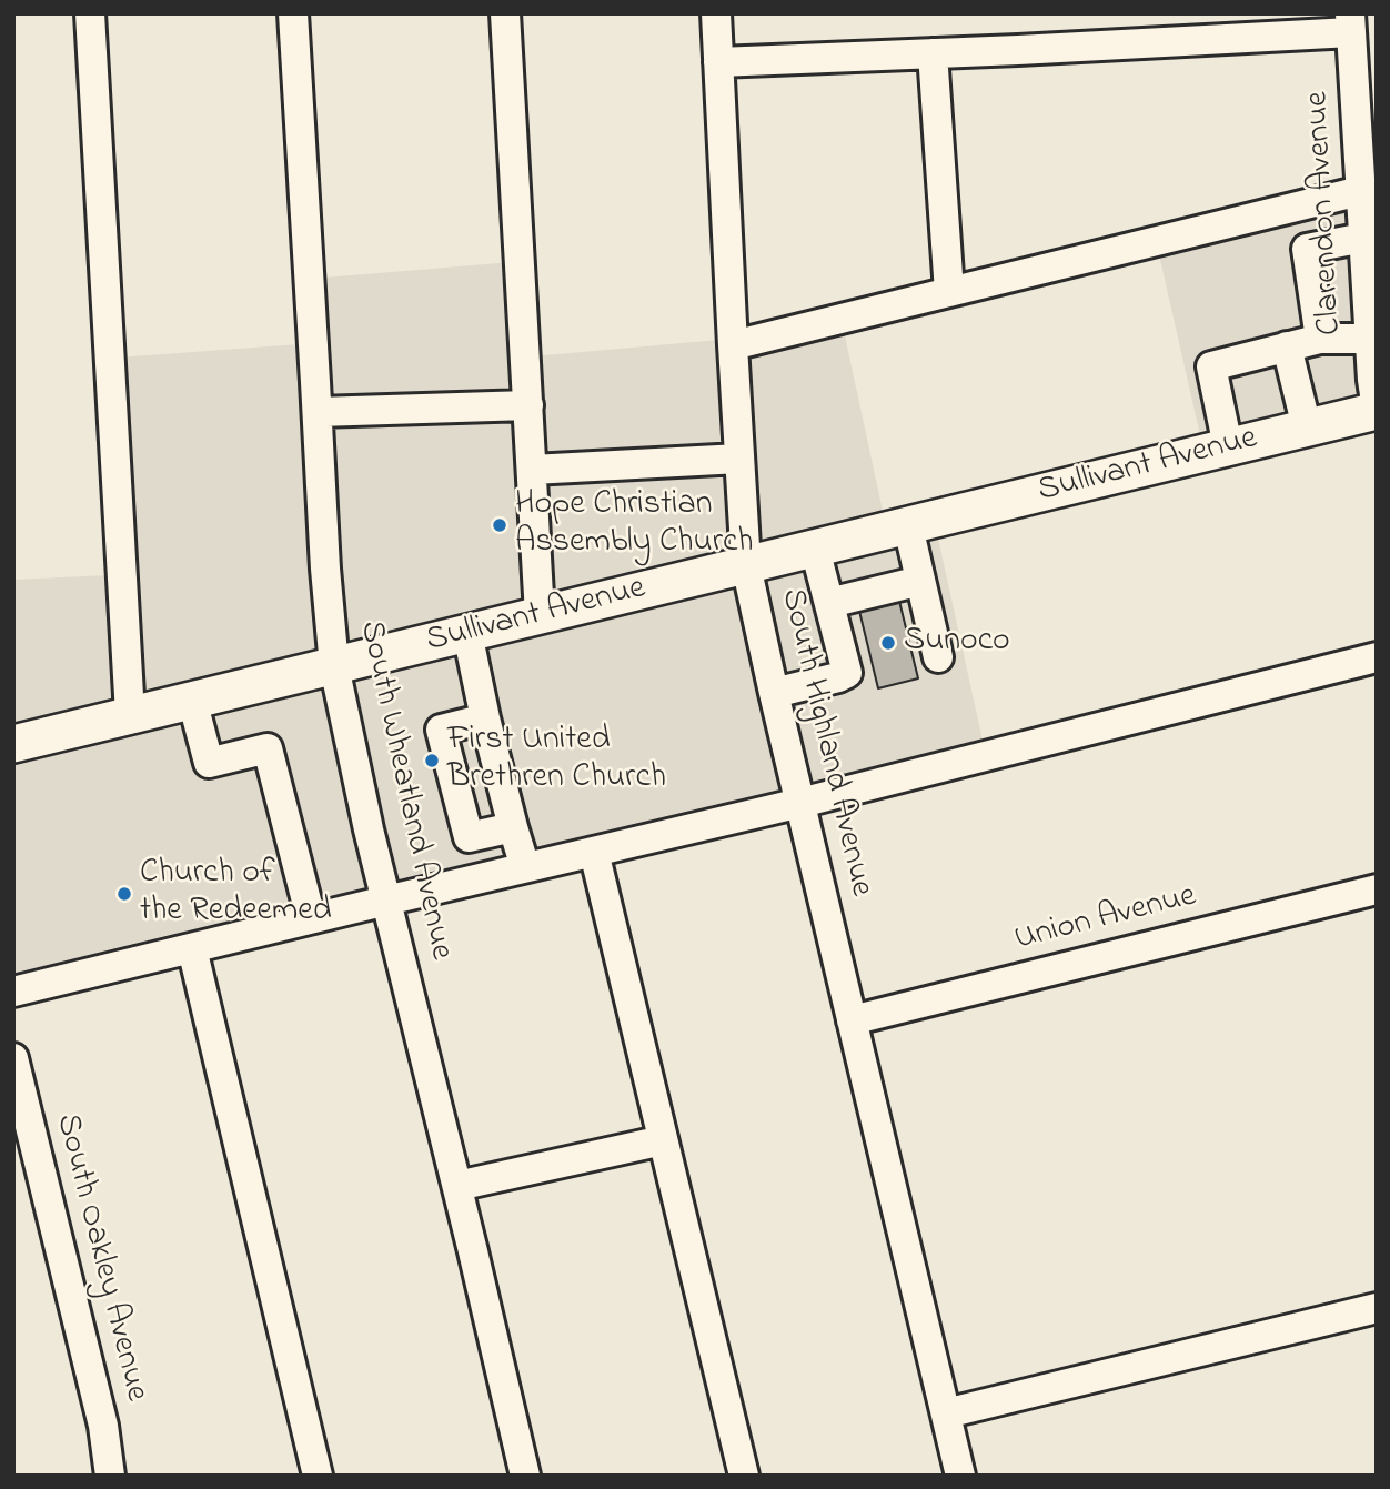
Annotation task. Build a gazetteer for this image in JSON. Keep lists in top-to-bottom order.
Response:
{
  "streets": {
    "main road": ["Sullivant Avenue"],
    "street": [
      "Clarendon Avenue",
      "South Highland Avenue",
      "South Wheatland Avenue",
      "Union Avenue",
      "South Oakley Avenue"
    ]
  },
  "crossings": [
    ["Clarendon Avenue", "Sullivant Avenue"],
    ["Sullivant Avenue", "South Highland Avenue"],
    ["Sullivant Avenue", "South Wheatland Avenue"],
    ["South Highland Avenue", "Union Avenue"]
  ],
  "places": [
    "Hope Christian Assembly Church",
    "Sunoco",
    "First United Brethren Church",
    "Church of the Redeemed"
  ]
}
